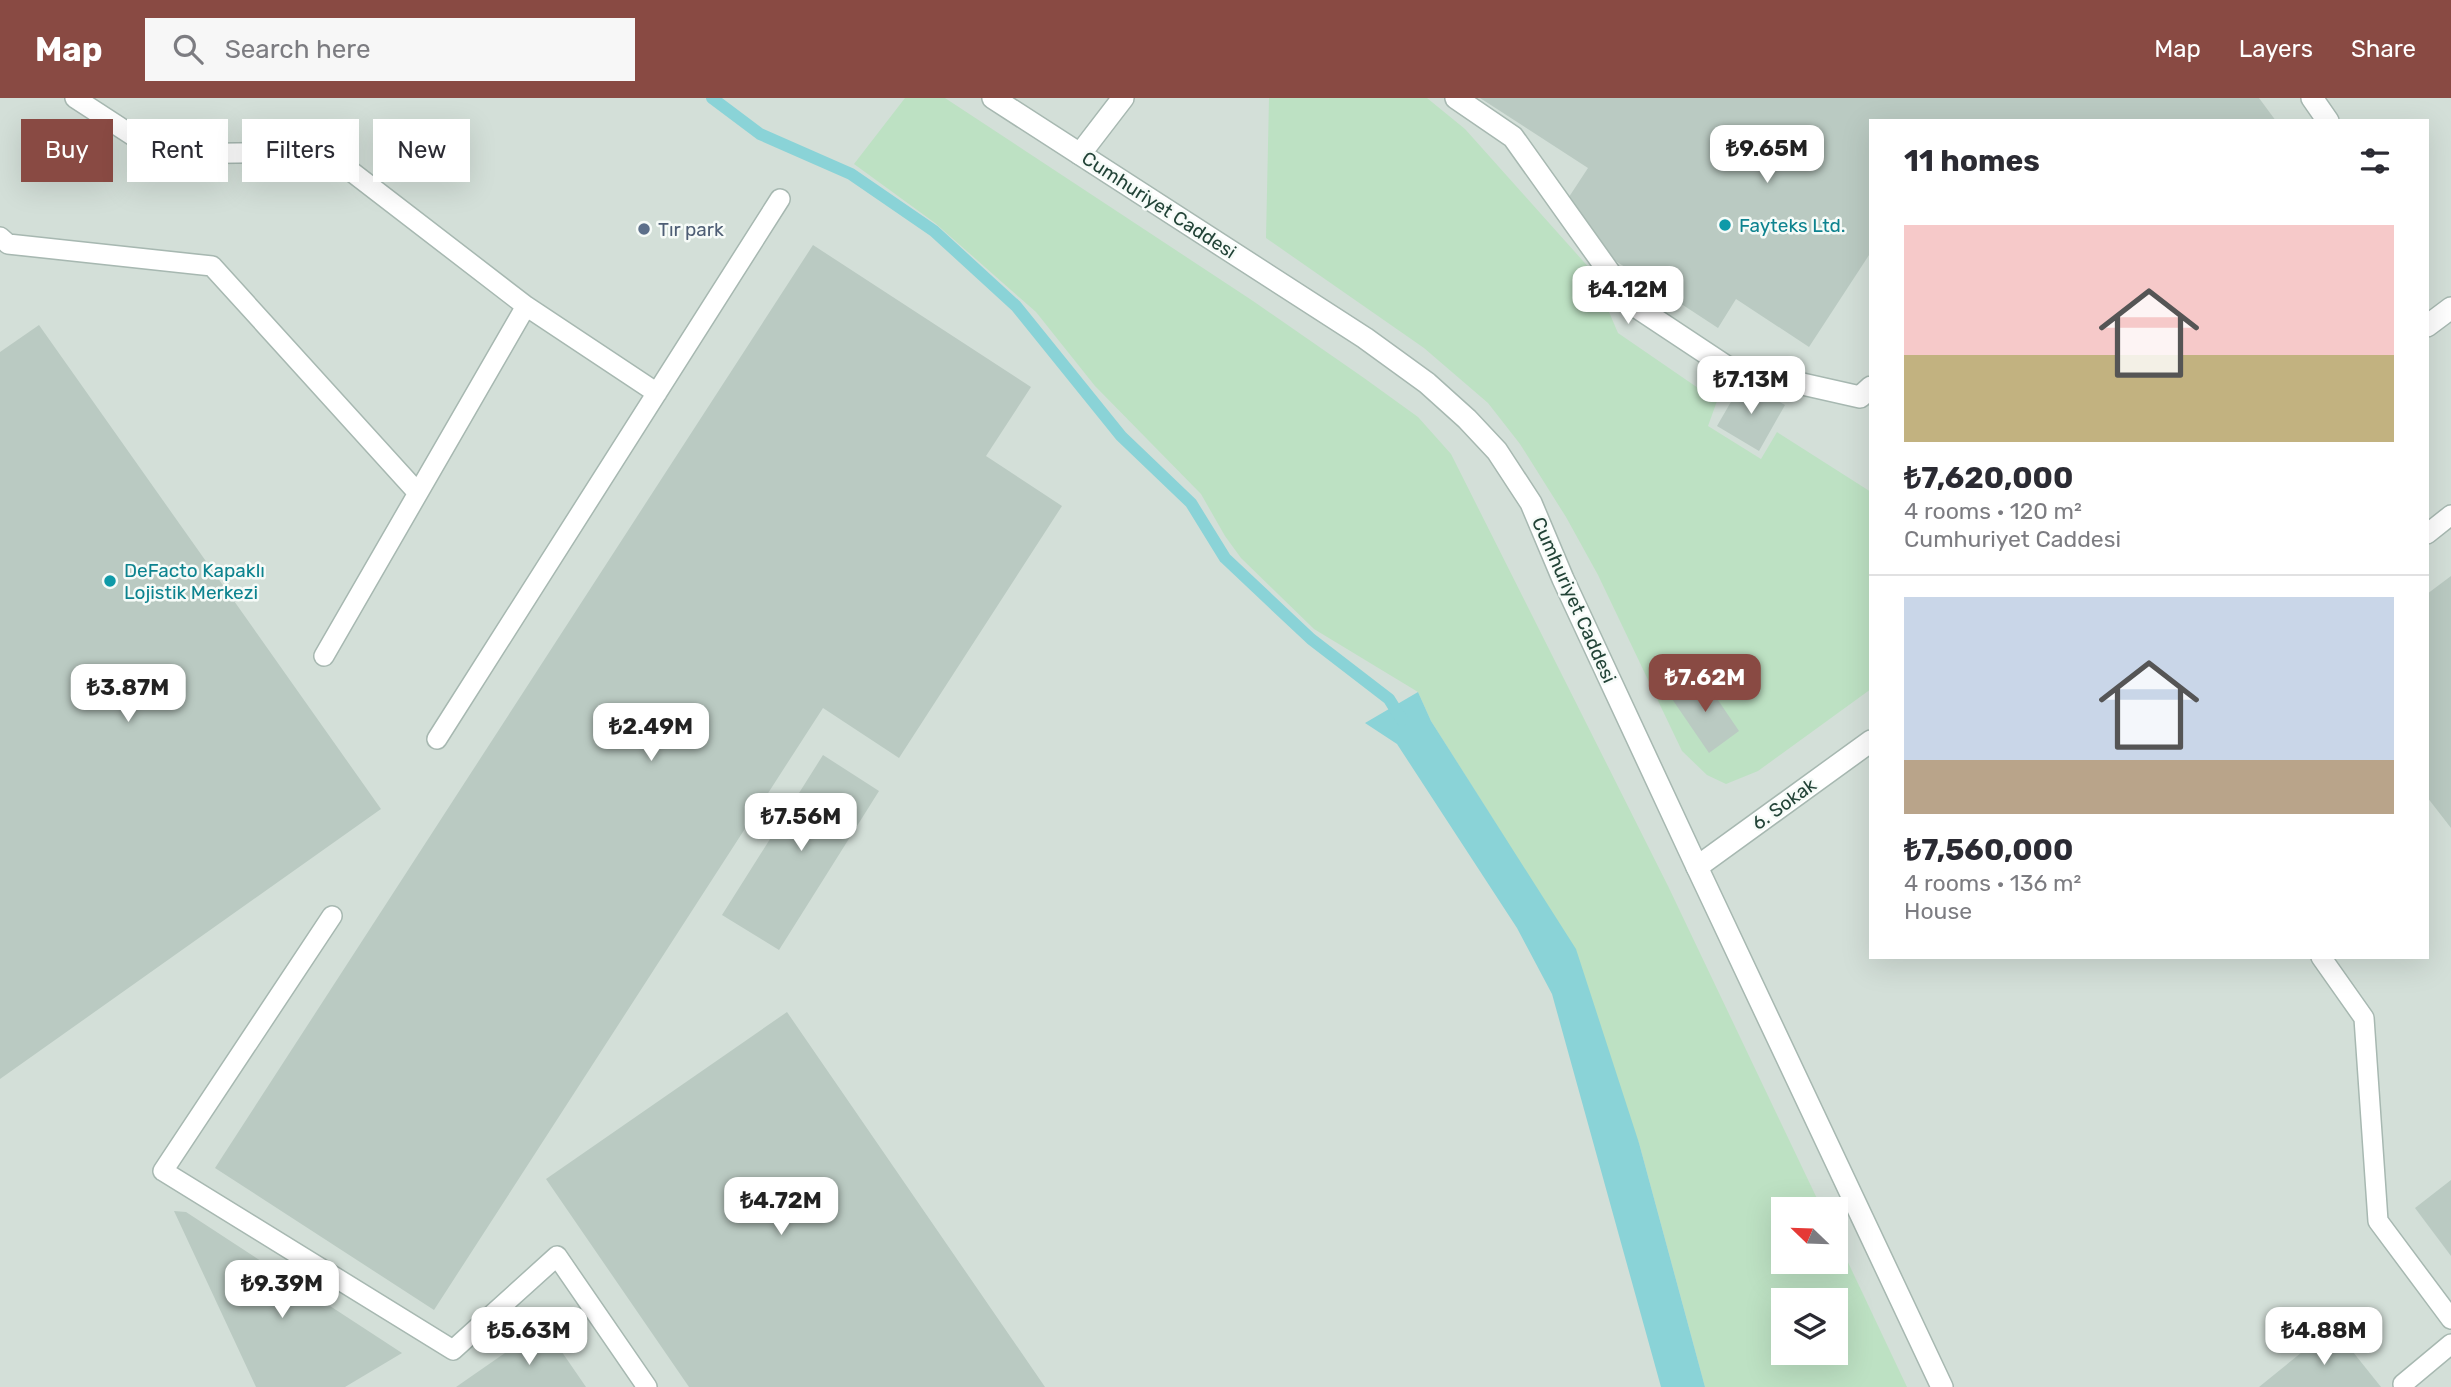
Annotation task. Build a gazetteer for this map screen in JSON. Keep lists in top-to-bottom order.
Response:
{
  "streets": {
    "street": ["Cumhuriyet Caddesi", "6. Sokak"]
  },
  "crossings": [
    ["Cumhuriyet Caddesi", "6. Sokak"]
  ],
  "places": ["Fayteks Ltd.", "Tır park", "DeFacto Kapaklı Lojistik Merkezi"],
  "north": "top left",
  "page": {
    "header": "Map",
    "search": "Search here",
    "nav": ["Map", "Layers", "Share"],
    "chip": [
      "Buy",
      "Rent",
      "Filters",
      "New"
    ],
    "heading": "11 homes",
    "price": [
      "₺9.65M",
      "₺4.12M",
      "₺7.13M",
      "₺7.62M",
      "₺3.87M",
      "₺2.49M",
      "₺7.56M",
      "₺4.72M",
      "₺9.39M",
      "₺5.63M",
      "₺4.88M"
    ],
    "list": [
      {
        "name": "₺7,620,000",
        "note": "4 rooms · 120 m² · Cumhuriyet Caddesi"
      },
      {
        "name": "₺7,560,000",
        "note": "4 rooms · 136 m² · House"
      }
    ]
  }
}
